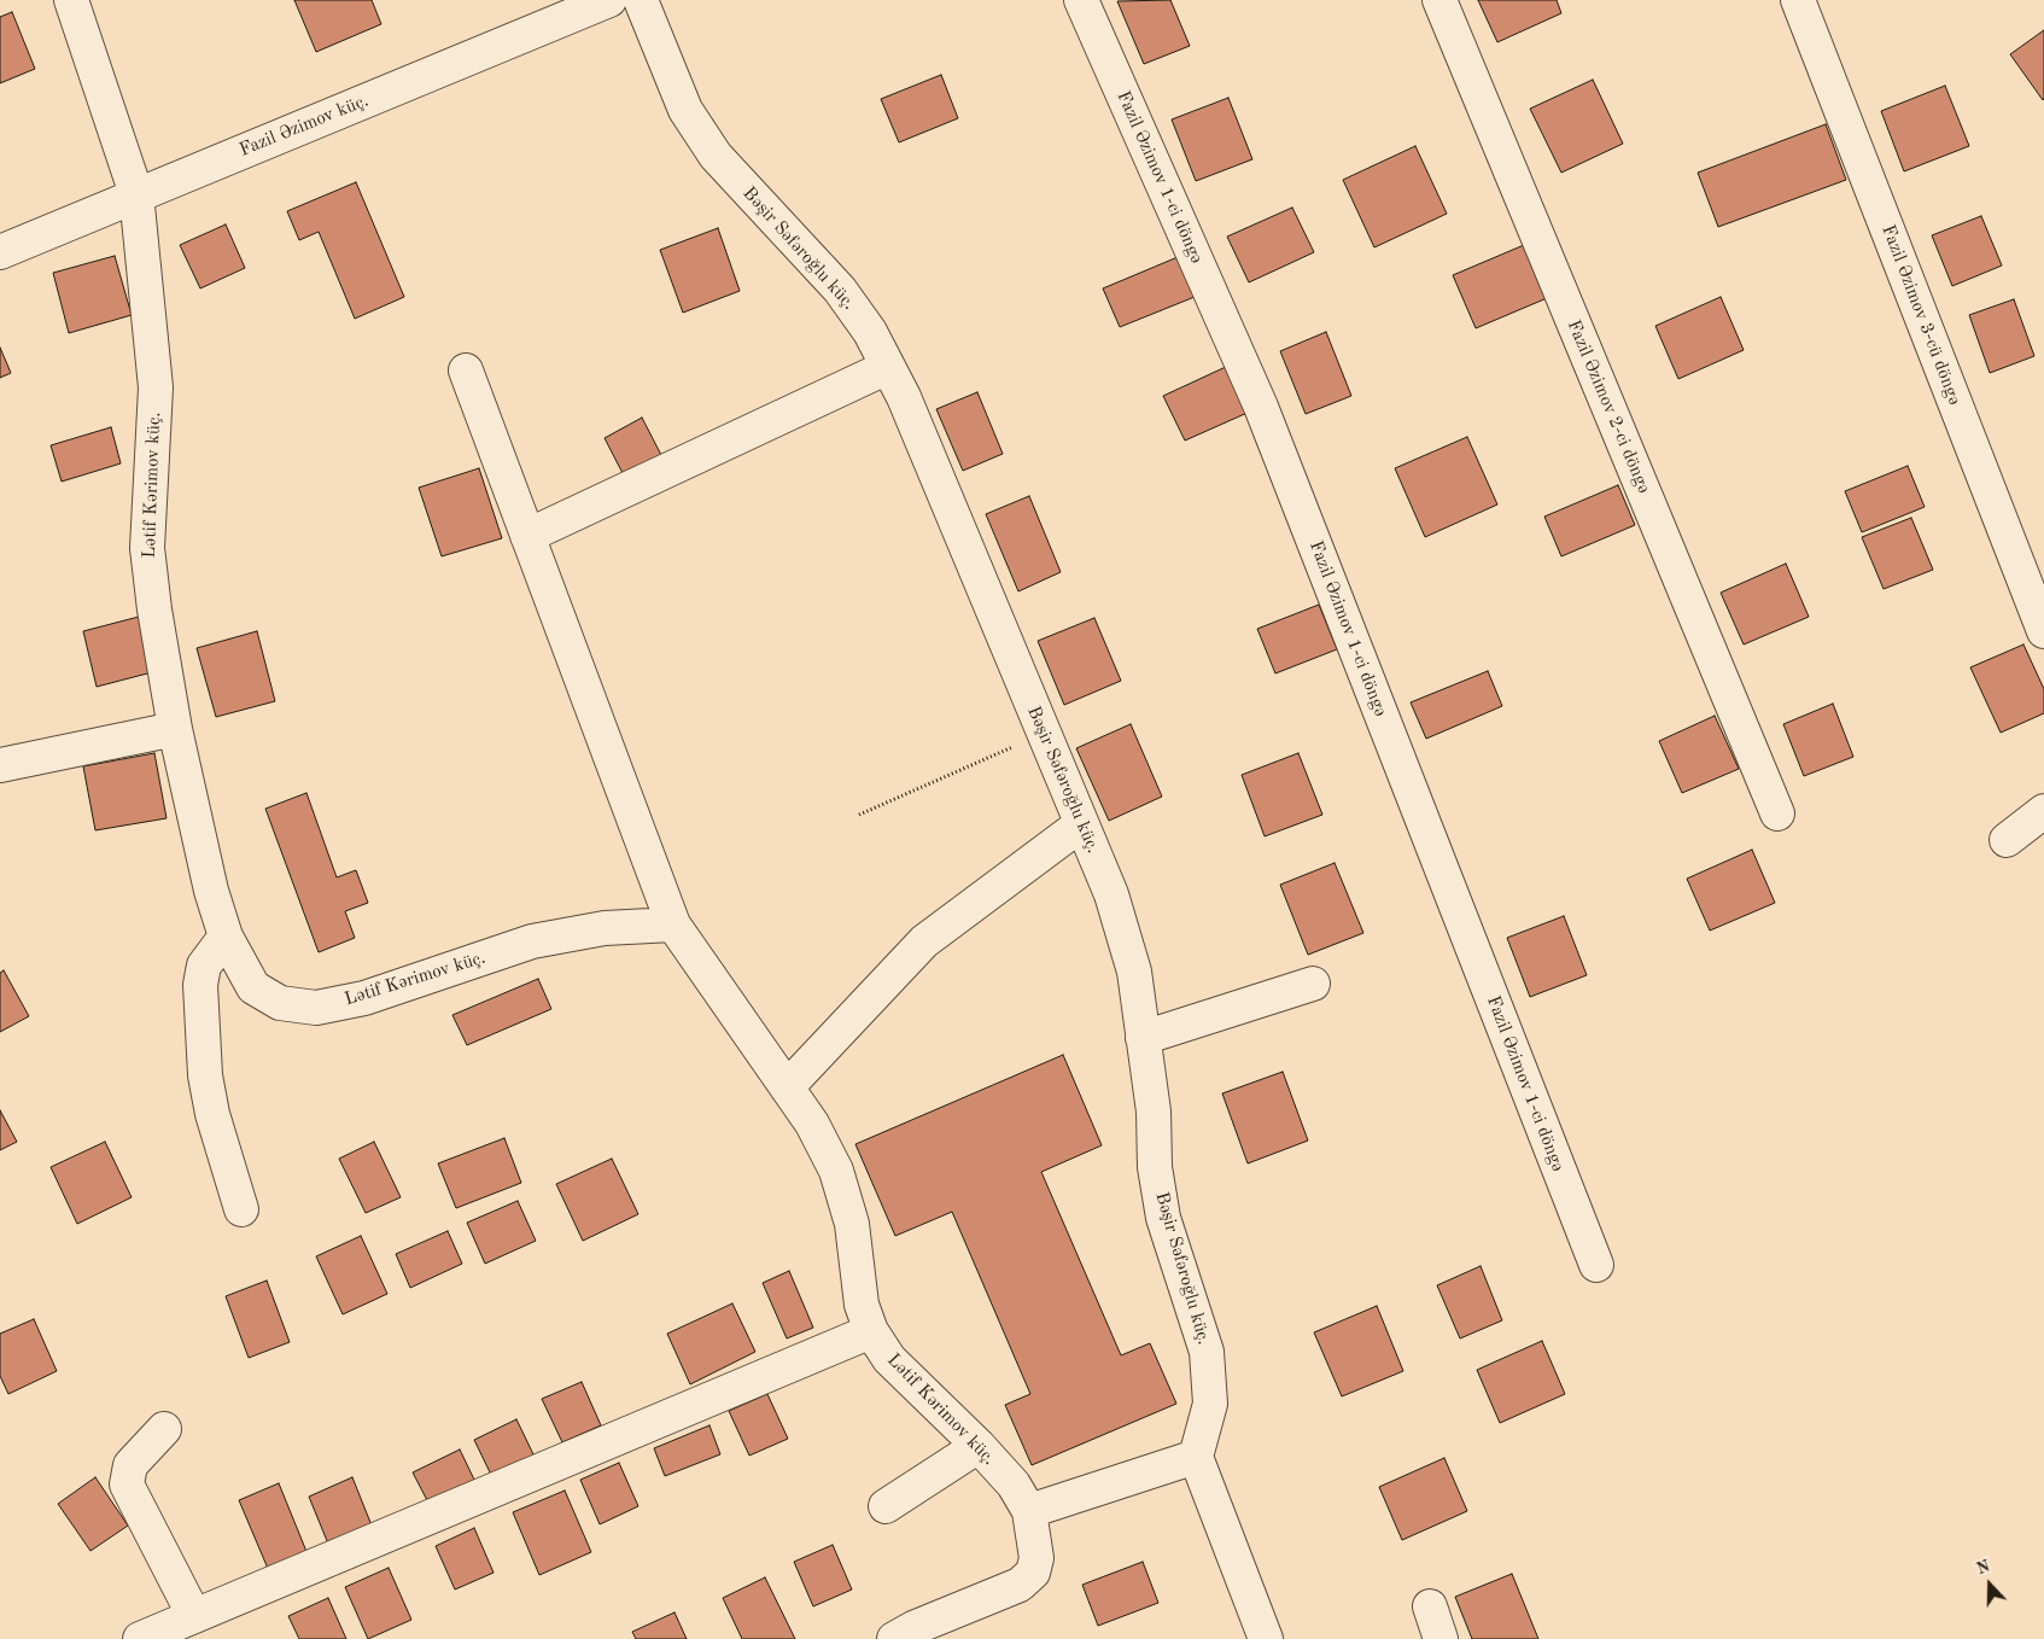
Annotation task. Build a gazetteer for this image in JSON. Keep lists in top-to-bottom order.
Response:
{
  "streets": {
    "street": [
      "Fazil Əzimov küç.",
      "Fazil Əzimov 1-ci döngə",
      "Bəşir Səfəroğlu küç.",
      "Fazil Əzimov 3-cü döngə",
      "Fazil Əzimov 2-ci döngə",
      "Lətif Kərimov küç."
    ]
  },
  "crossings": [
    ["Fazil Əzimov küç.", "Lətif Kərimov küç."]
  ],
  "north": "top"
}
